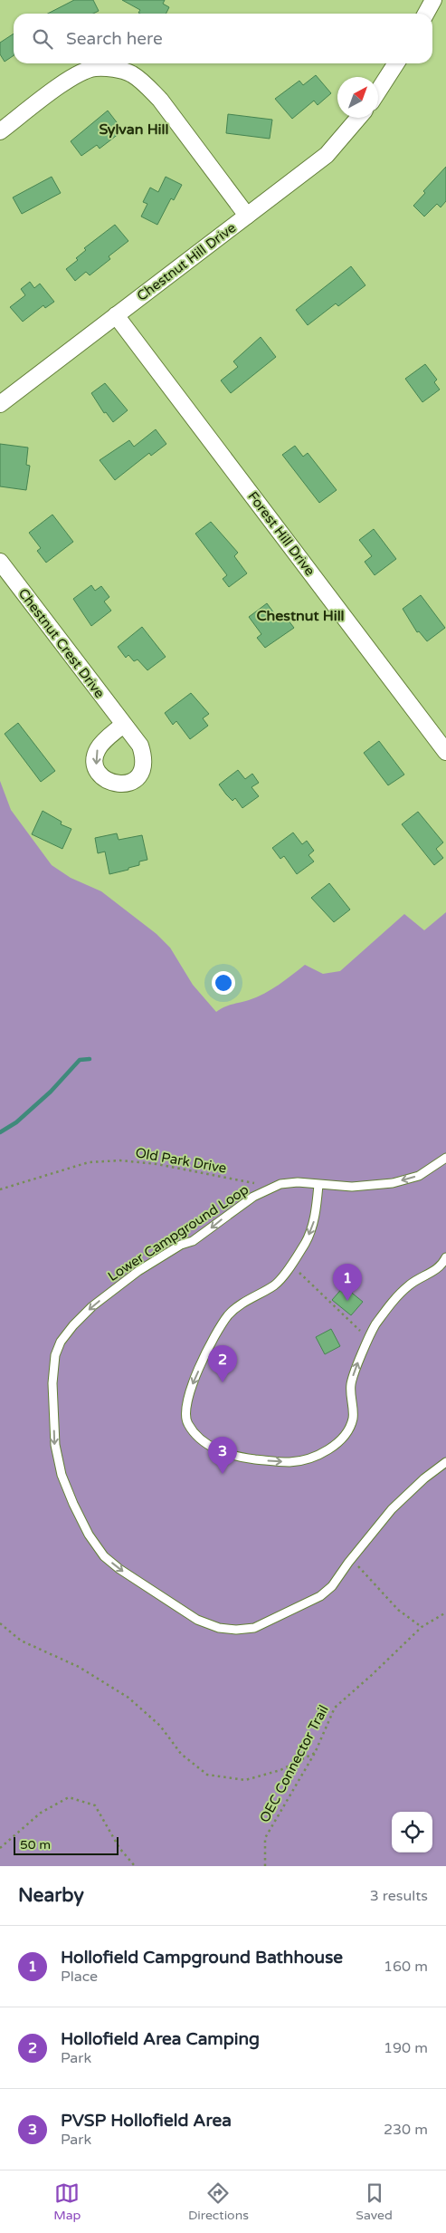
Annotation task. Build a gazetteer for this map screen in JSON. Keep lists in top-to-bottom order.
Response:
{
  "streets": {
    "street": ["Chestnut Hill Drive", "Forest Hill Drive", "Chestnut Crest Drive"],
    "lane": ["Lower Campground Loop"],
    "path": ["Old Park Drive", "OEC Connector Trail"]
  },
  "crossings": [
    ["Chestnut Hill Drive", "Forest Hill Drive"]
  ],
  "districts": ["Sylvan Hill", "Chestnut Hill"],
  "scale_bar": "50 m",
  "north": "top right",
  "page": {
    "search": "Search here",
    "pins": ["1", "2", "3"],
    "scale": "50 m",
    "heading": ["Nearby", "3 results"],
    "list": [
      {
        "mark": "1",
        "name": "Hollofield Campground Bathhouse",
        "note": "Place",
        "value": "160 m"
      },
      {
        "mark": "2",
        "name": "Hollofield Area Camping",
        "note": "Park",
        "value": "190 m"
      },
      {
        "mark": "3",
        "name": "PVSP Hollofield Area",
        "note": "Park",
        "value": "230 m"
      }
    ],
    "nav": ["Map", "Directions", "Saved"]
  }
}
